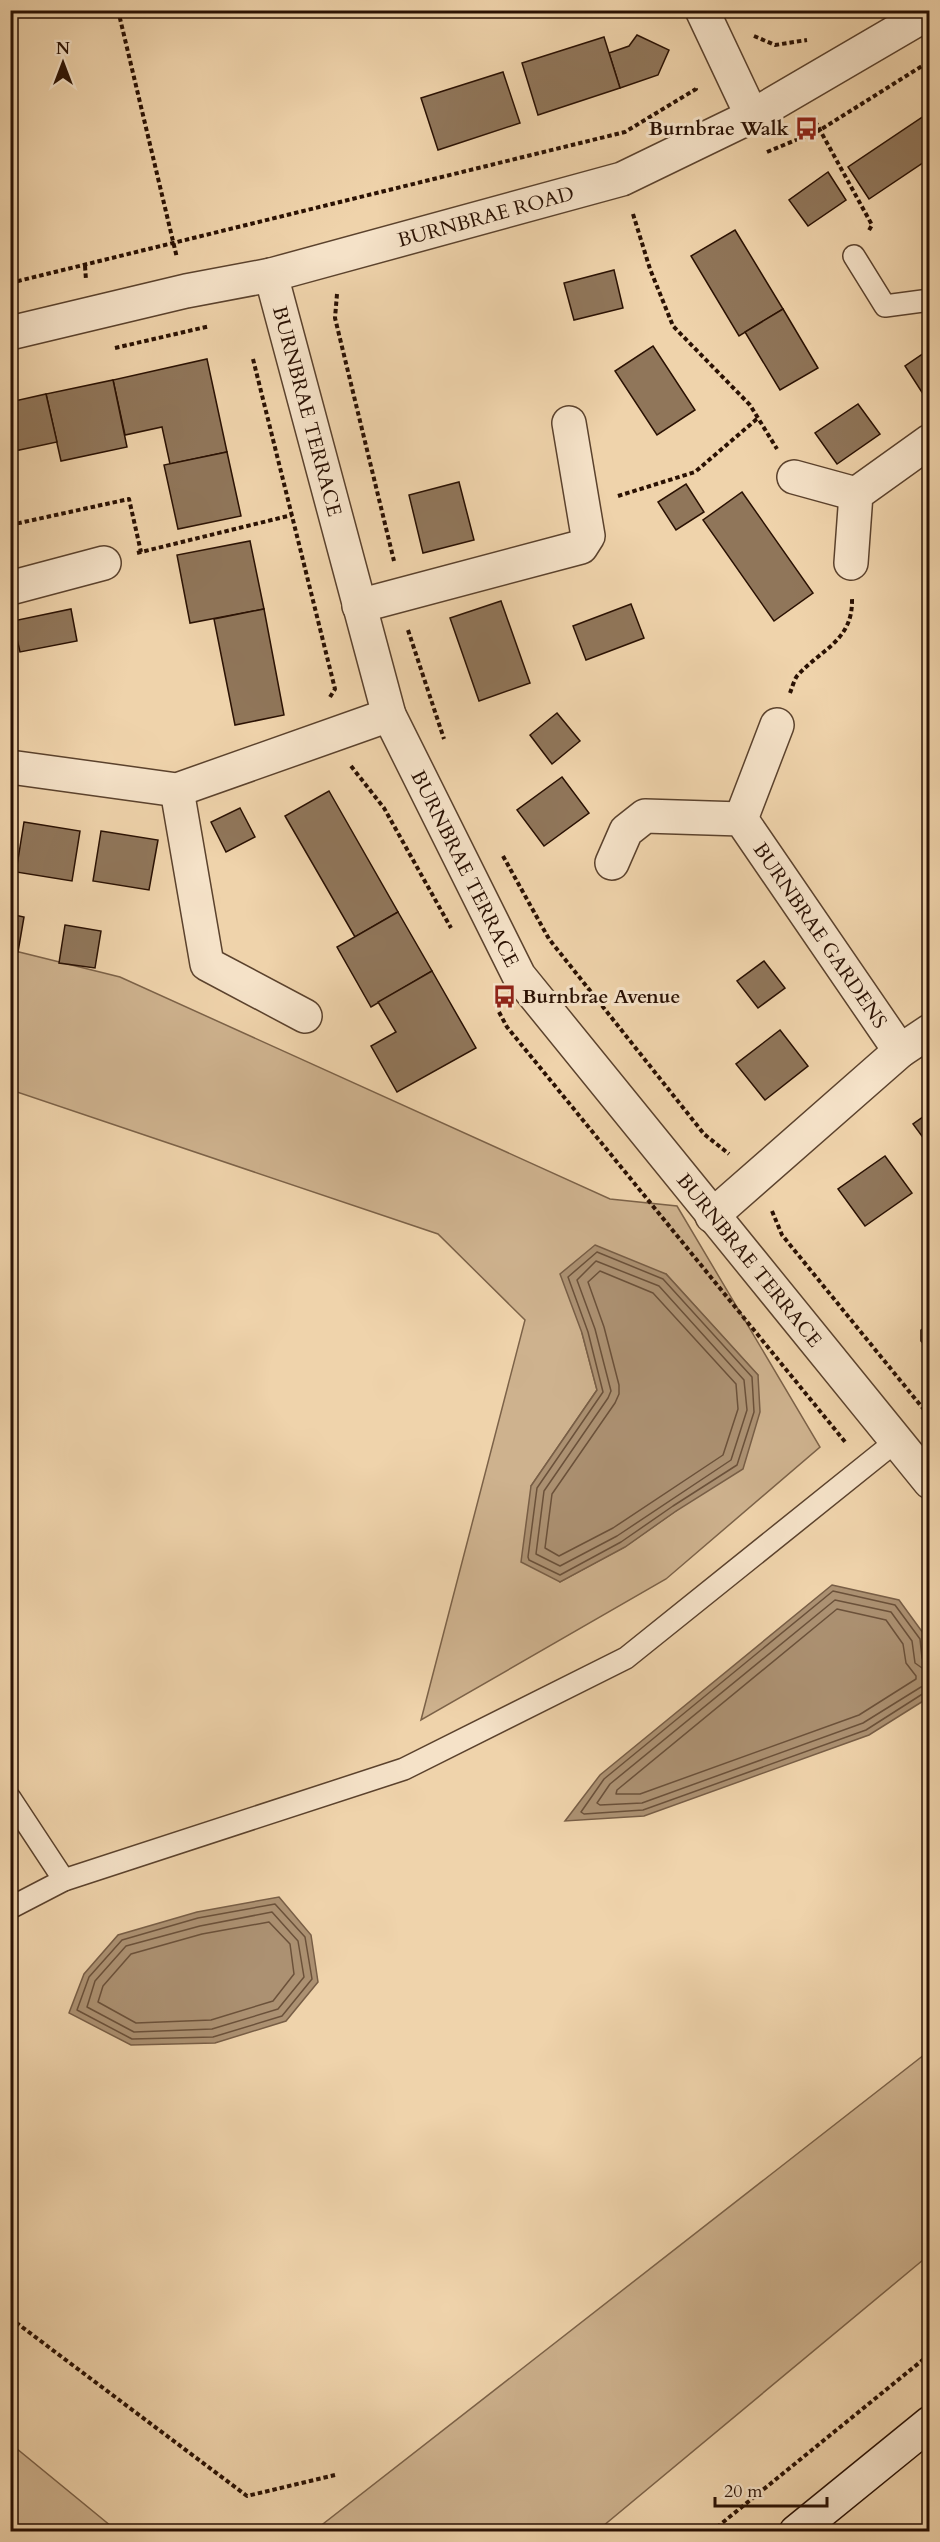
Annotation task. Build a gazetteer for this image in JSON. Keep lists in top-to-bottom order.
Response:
{
  "streets": {
    "street": ["BURNBRAE ROAD", "BURNBRAE TERRACE", "BURNBRAE GARDENS"]
  },
  "crossings": [
    ["BURNBRAE ROAD", "BURNBRAE TERRACE"]
  ],
  "places": {
    "bus stop": ["Burnbrae Walk", "Burnbrae Avenue"]
  },
  "scale_bar": "20 m",
  "north": "top"
}
